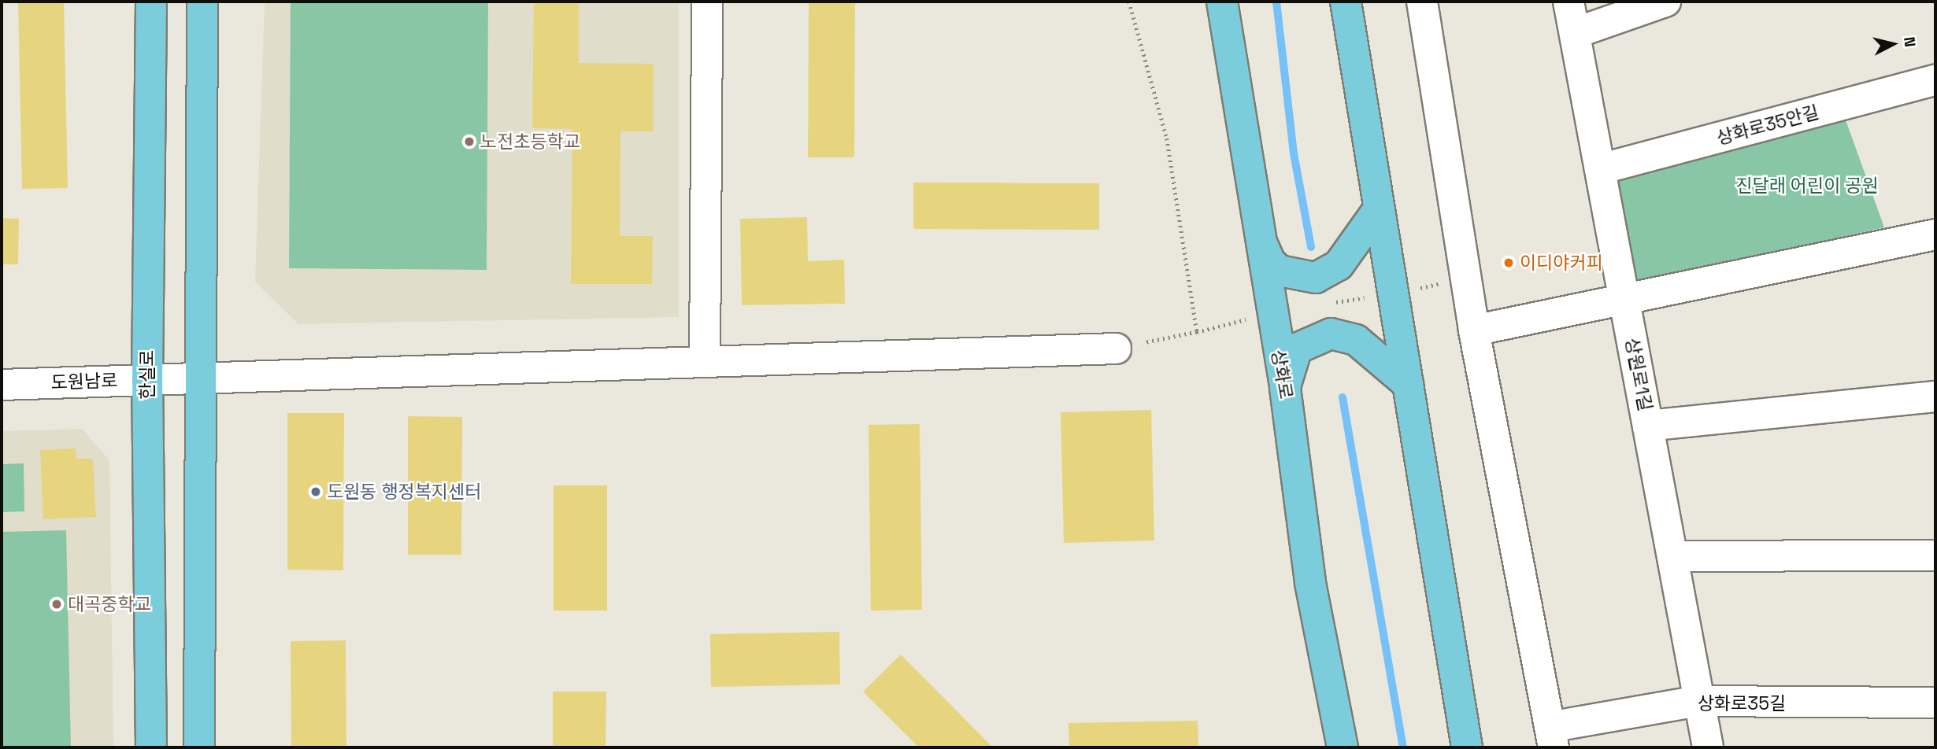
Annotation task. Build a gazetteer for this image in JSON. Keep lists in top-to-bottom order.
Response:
{
  "streets": {
    "main road": ["한실로", "상화로"],
    "street": [
      "상화로35안길",
      "상원로1길",
      "도원남로",
      "상화로35길"
    ]
  },
  "crossings": [
    ["상화로35안길", "상원로1길"],
    ["한실로", "도원남로"],
    ["상원로1길", "상화로35길"]
  ],
  "parks": ["진달래 어린이 공원"],
  "places": [
    "노전초등학교",
    "이디야커피",
    "도원동 행정복지센터",
    "대곡중학교"
  ],
  "north": "right"
}
